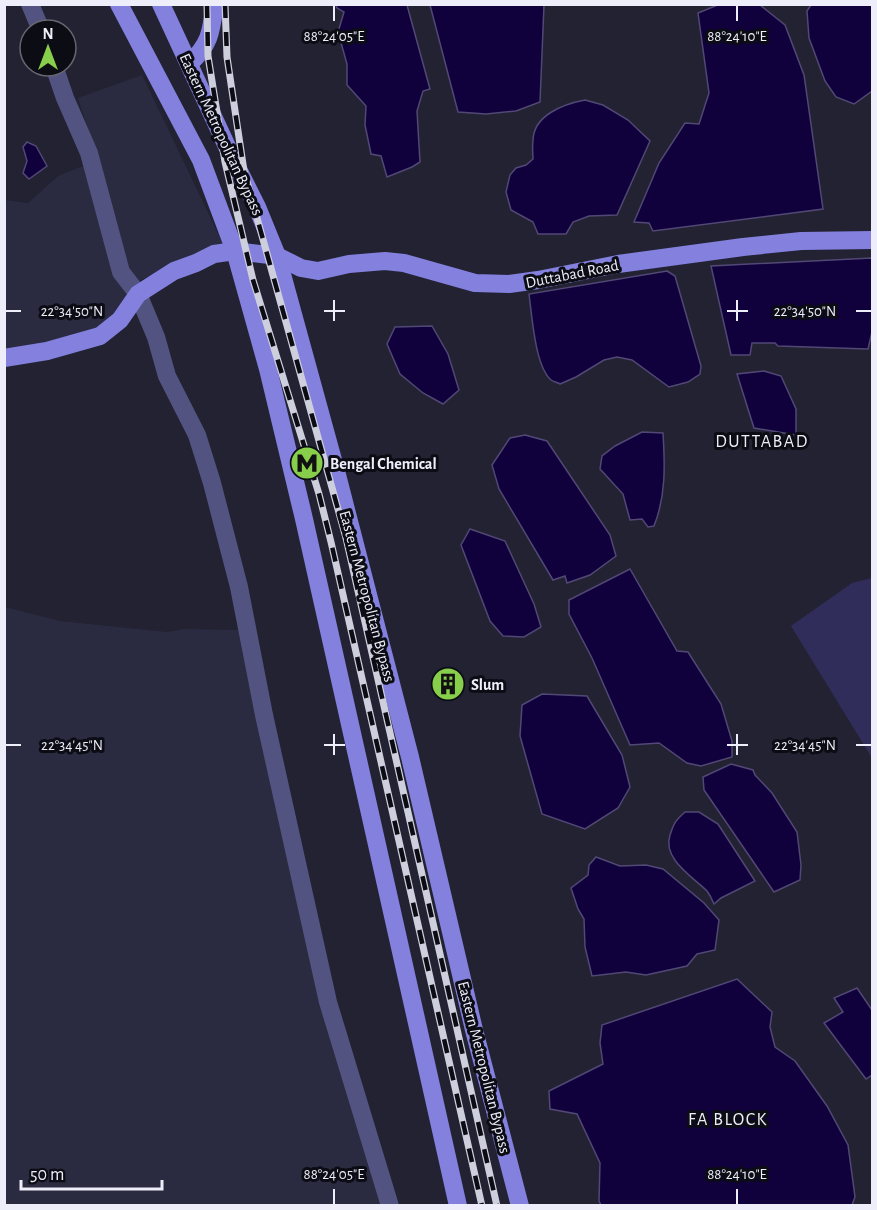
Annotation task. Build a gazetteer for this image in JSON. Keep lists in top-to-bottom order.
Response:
{
  "streets": {
    "main road": ["Eastern Metropolitan Bypass", "Duttabad Road"]
  },
  "crossings": [
    ["Eastern Metropolitan Bypass", "Duttabad Road"]
  ],
  "districts": ["DUTTABAD", "FA BLOCK"],
  "places": {
    "metro station": ["Bengal Chemical"],
    "building": ["Slum"]
  },
  "scale_bar": "50 m",
  "north": "top",
  "coordinates": [
    "88°24'05\"E",
    "88°24'10\"E",
    "22°34'50\"N",
    "22°34'45\"N"
  ]
}
